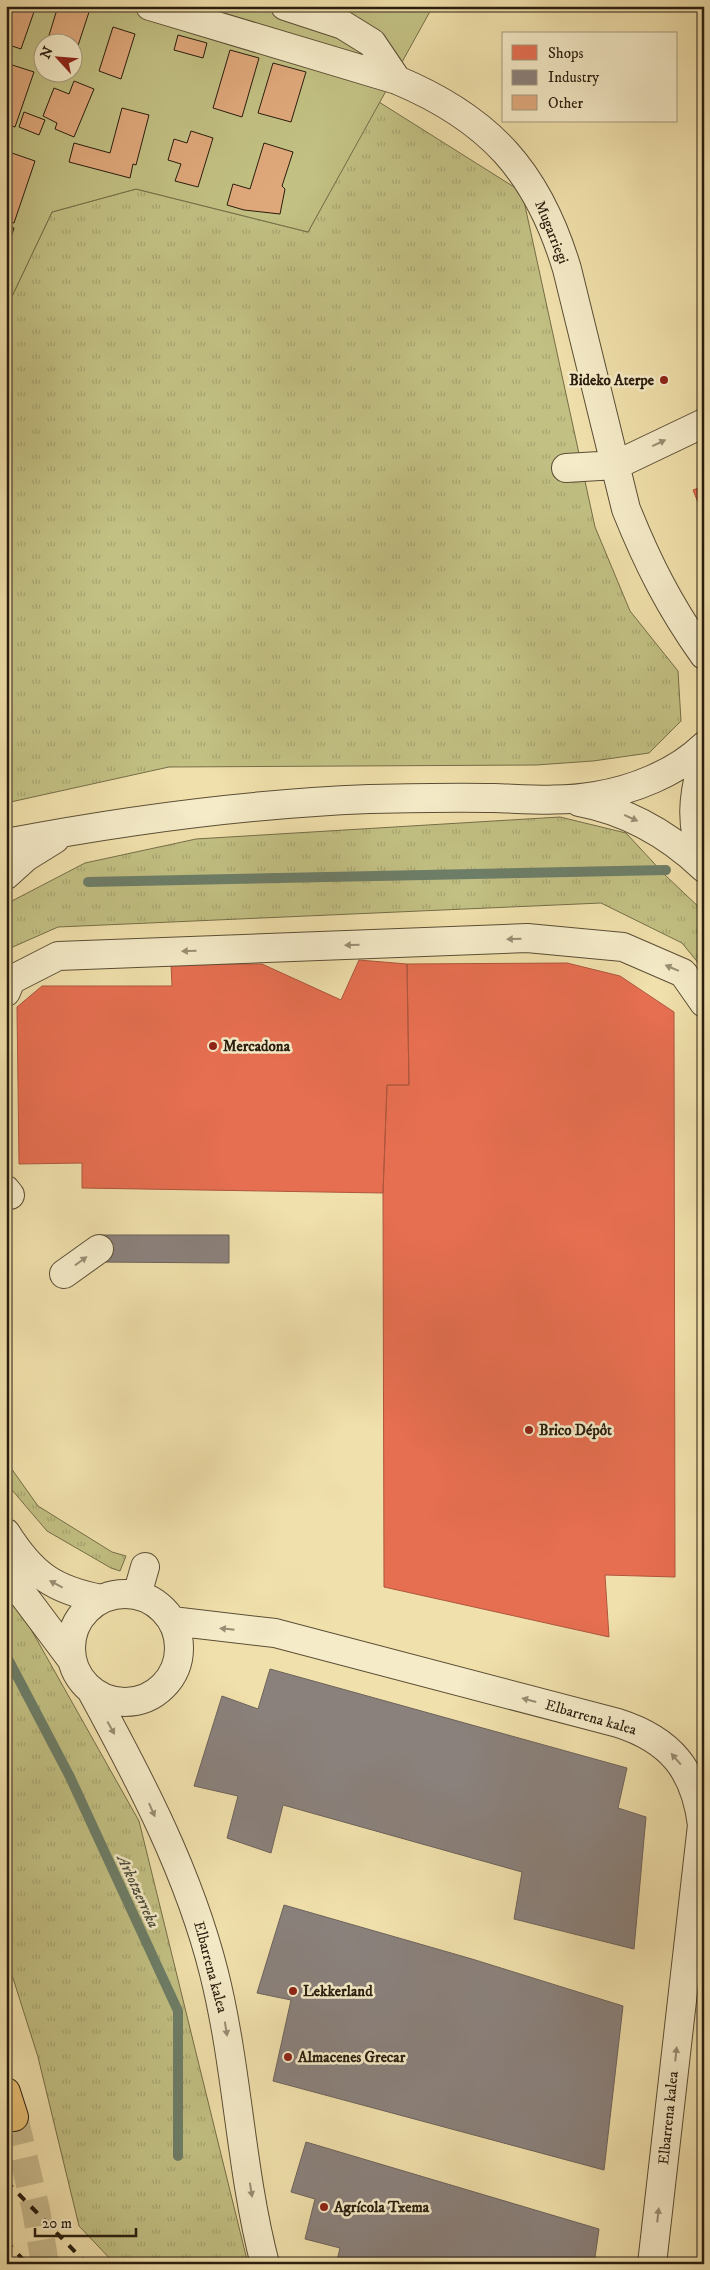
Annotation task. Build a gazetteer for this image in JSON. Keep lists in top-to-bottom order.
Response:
{
  "streets": {
    "street": ["Mugarriegi", "Elbarrena kalea"]
  },
  "water": ["Arkotzerreka"],
  "places": [
    "Bideko Aterpe",
    "Mercadona",
    "Brico Dépôt",
    "Lekkerland",
    "Almacenes Grecar",
    "Agrícola Txema"
  ],
  "legend": ["Shops", "Industry", "Other"],
  "scale_bar": "20 m",
  "north": "top left"
}
